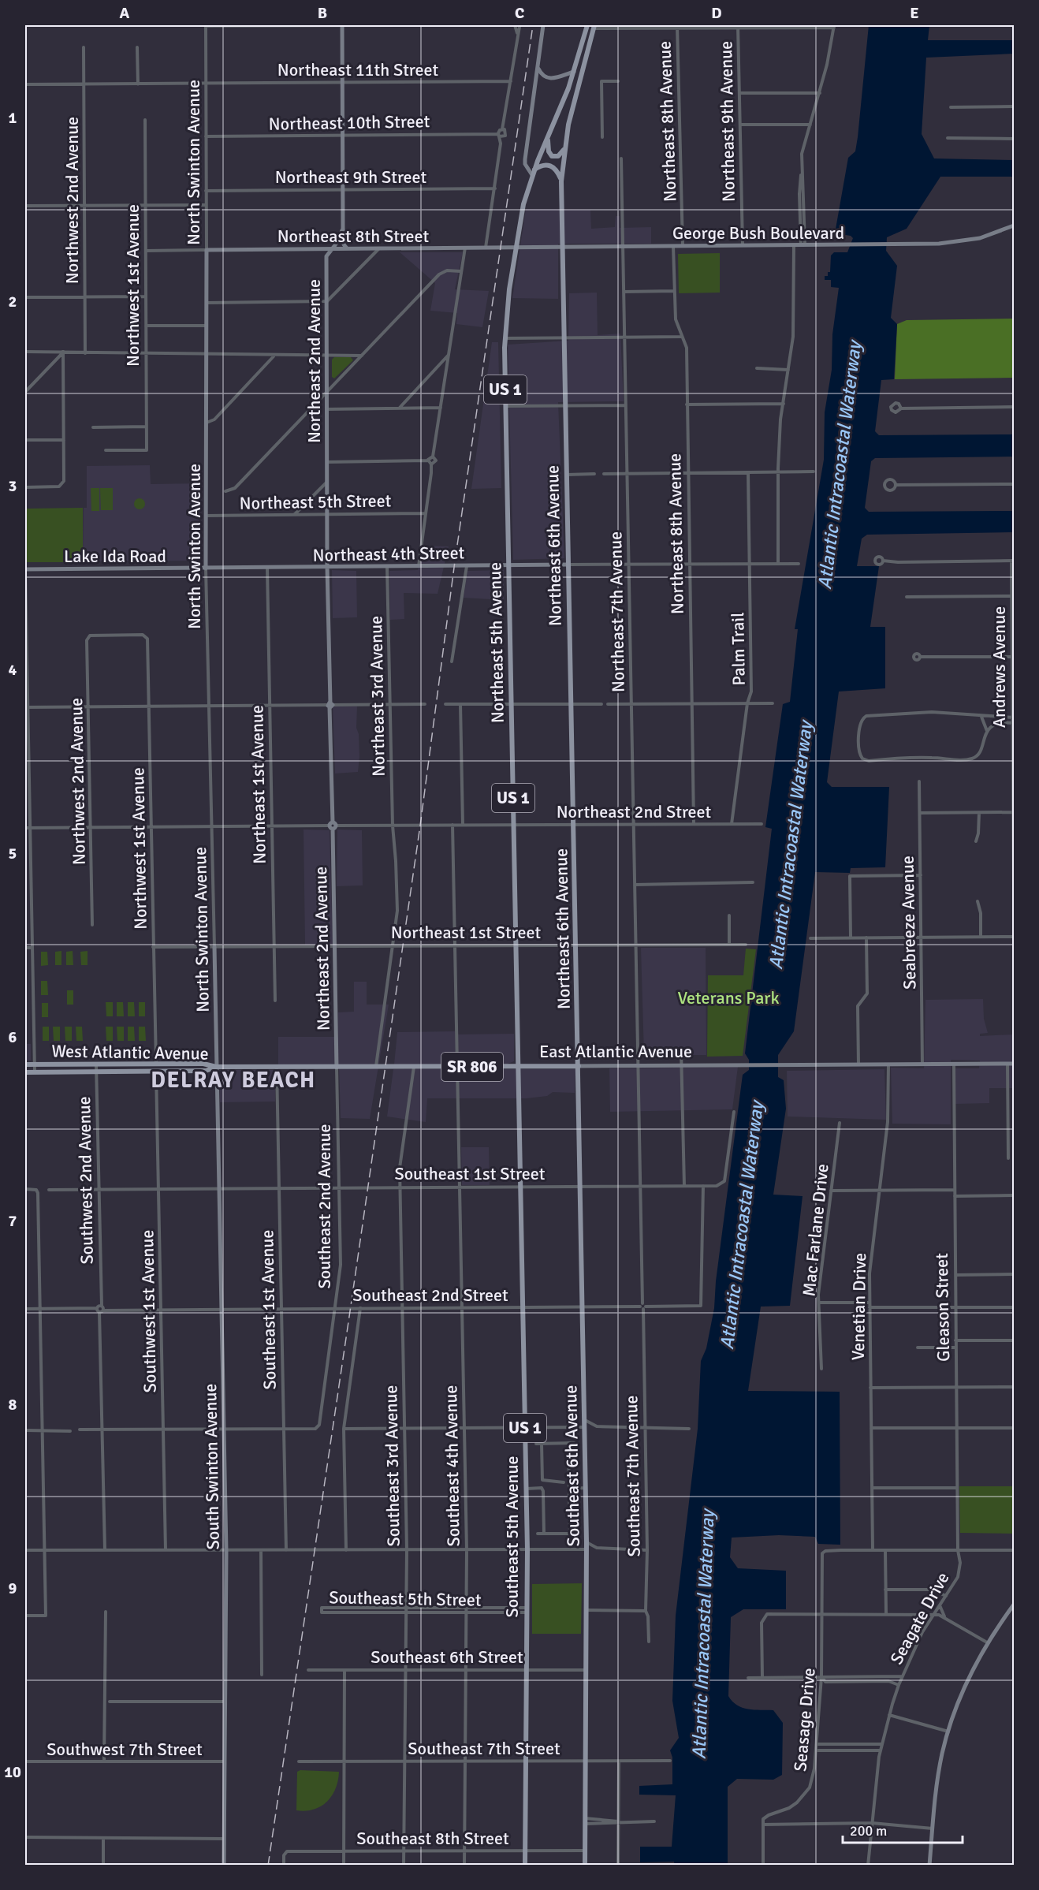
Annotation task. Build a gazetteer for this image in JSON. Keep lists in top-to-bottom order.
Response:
{
  "streets": {
    "main road": [
      "US 1",
      "Northeast 6th Avenue",
      "Northeast 5th Avenue",
      "East Atlantic Avenue",
      "West Atlantic Avenue",
      "SR 806",
      "Southeast 6th Avenue",
      "Southeast 5th Avenue"
    ],
    "street": [
      "Northeast 11th Street",
      "Northeast 8th Avenue",
      "Northeast 9th Avenue",
      "Northeast 10th Street",
      "North Swinton Avenue",
      "Northeast 9th Street",
      "Northwest 2nd Avenue",
      "George Bush Boulevard",
      "Northeast 8th Street",
      "Northwest 1st Avenue",
      "Northeast 2nd Avenue",
      "Northeast 5th Street",
      "Northeast 4th Street",
      "Lake Ida Road",
      "Northeast 7th Avenue",
      "Palm Trail",
      "Andrews Avenue",
      "Northeast 3rd Avenue",
      "Northeast 1st Avenue",
      "Northeast 2nd Street",
      "Seabreeze Avenue",
      "Northeast 1st Street",
      "Southeast 1st Street",
      "Southwest 2nd Avenue",
      "Southeast 2nd Avenue",
      "Mac Farlane Drive",
      "Southeast 2nd Street",
      "Venetian Drive",
      "Gleason Street",
      "Southeast 1st Avenue",
      "Southwest 1st Avenue",
      "Southeast 3rd Avenue",
      "Southeast 4th Avenue",
      "South Swinton Avenue",
      "Southeast 7th Avenue",
      "Southeast 5th Street",
      "Seagate Drive",
      "Southeast 6th Street",
      "Seasage Drive",
      "Southeast 7th Street",
      "Southwest 7th Street",
      "Southeast 8th Street"
    ]
  },
  "crossings": [
    ["Northeast 11th Street", "North Swinton Avenue"],
    ["Northeast 11th Street", "Northwest 2nd Avenue"],
    ["Northeast 11th Street", "Northeast 2nd Avenue"],
    ["Northeast 8th Avenue", "George Bush Boulevard"],
    ["Northeast 8th Avenue", "Northeast 4th Street"],
    ["Northeast 8th Avenue", "Northeast 2nd Street"],
    ["Northeast 9th Avenue", "George Bush Boulevard"],
    ["Northeast 10th Street", "North Swinton Avenue"],
    ["Northeast 10th Street", "Northeast 2nd Avenue"],
    ["North Swinton Avenue", "Northeast 9th Street"],
    ["North Swinton Avenue", "Northeast 8th Street"],
    ["North Swinton Avenue", "Northeast 5th Street"],
    ["North Swinton Avenue", "Northeast 4th Street"],
    ["North Swinton Avenue", "Lake Ida Road"],
    ["North Swinton Avenue", "Northeast 2nd Street"],
    ["North Swinton Avenue", "Northeast 1st Street"],
    ["North Swinton Avenue", "East Atlantic Avenue"],
    ["North Swinton Avenue", "West Atlantic Avenue"],
    ["North Swinton Avenue", "South Swinton Avenue"],
    ["Northeast 9th Street", "Northeast 2nd Avenue"],
    ["Northwest 2nd Avenue", "Northwest 1st Avenue"],
    ["Northwest 2nd Avenue", "Northeast 2nd Street"],
    ["George Bush Boulevard", "Northeast 8th Street"],
    ["George Bush Boulevard", "Northeast 6th Avenue"],
    ["George Bush Boulevard", "Northeast 7th Avenue"],
    ["George Bush Boulevard", "Northeast 5th Avenue"],
    ["Northeast 8th Street", "Northeast 2nd Avenue"],
    ["Northwest 1st Avenue", "Northeast 2nd Street"],
    ["Northwest 1st Avenue", "Northeast 1st Street"],
    ["Northwest 1st Avenue", "West Atlantic Avenue"],
    ["Northeast 2nd Avenue", "Northeast 5th Street"],
    ["Northeast 2nd Avenue", "Northeast 4th Street"],
    ["Northeast 2nd Avenue", "Northeast 2nd Street"],
    ["Northeast 2nd Avenue", "Northeast 1st Street"],
    ["Northeast 2nd Avenue", "East Atlantic Avenue"],
    ["Northeast 2nd Avenue", "Southeast 2nd Avenue"],
    ["US 1", "Northeast 5th Avenue"],
    ["Northeast 6th Avenue", "Northeast 4th Street"],
    ["Northeast 6th Avenue", "Northeast 2nd Street"],
    ["Northeast 6th Avenue", "Northeast 1st Street"],
    ["Northeast 6th Avenue", "East Atlantic Avenue"],
    ["Northeast 6th Avenue", "Southeast 6th Avenue"],
    ["Northeast 4th Street", "Lake Ida Road"],
    ["Northeast 4th Street", "Northeast 7th Avenue"],
    ["Northeast 4th Street", "Northeast 5th Avenue"],
    ["Northeast 4th Street", "Palm Trail"],
    ["Northeast 4th Street", "Northeast 3rd Avenue"],
    ["Northeast 4th Street", "Northeast 1st Avenue"],
    ["Northeast 7th Avenue", "Northeast 2nd Street"],
    ["Northeast 7th Avenue", "Northeast 1st Street"],
    ["Northeast 7th Avenue", "East Atlantic Avenue"],
    ["Northeast 7th Avenue", "Southeast 7th Avenue"],
    ["Northeast 5th Avenue", "Northeast 2nd Street"],
    ["Northeast 5th Avenue", "Northeast 1st Street"],
    ["Northeast 5th Avenue", "East Atlantic Avenue"],
    ["Northeast 5th Avenue", "Southeast 5th Avenue"],
    ["Palm Trail", "Northeast 2nd Street"],
    ["Northeast 3rd Avenue", "Northeast 2nd Street"],
    ["Northeast 3rd Avenue", "Northeast 1st Street"],
    ["Northeast 3rd Avenue", "East Atlantic Avenue"],
    ["Northeast 1st Avenue", "Northeast 2nd Street"],
    ["Northeast 1st Avenue", "Northeast 1st Street"],
    ["Northeast 2nd Street", "Southeast 4th Avenue"],
    ["Seabreeze Avenue", "East Atlantic Avenue"],
    ["Northeast 1st Street", "Southeast 4th Avenue"],
    ["East Atlantic Avenue", "West Atlantic Avenue"],
    ["East Atlantic Avenue", "Southeast 2nd Avenue"],
    ["East Atlantic Avenue", "Venetian Drive"],
    ["East Atlantic Avenue", "Gleason Street"],
    ["East Atlantic Avenue", "Southeast 1st Avenue"],
    ["East Atlantic Avenue", "Southeast 3rd Avenue"],
    ["East Atlantic Avenue", "Southeast 4th Avenue"],
    ["East Atlantic Avenue", "Southeast 6th Avenue"],
    ["East Atlantic Avenue", "South Swinton Avenue"],
    ["East Atlantic Avenue", "Southeast 7th Avenue"],
    ["East Atlantic Avenue", "Southeast 5th Avenue"],
    ["West Atlantic Avenue", "Southwest 2nd Avenue"],
    ["West Atlantic Avenue", "Southwest 1st Avenue"],
    ["West Atlantic Avenue", "South Swinton Avenue"],
    ["Southeast 1st Street", "Southwest 2nd Avenue"],
    ["Southeast 1st Street", "Southeast 2nd Avenue"],
    ["Southeast 1st Street", "Southeast 2nd Street"],
    ["Southeast 1st Street", "Southeast 1st Avenue"],
    ["Southeast 1st Street", "Southwest 1st Avenue"],
    ["Southeast 1st Street", "Southeast 3rd Avenue"],
    ["Southeast 1st Street", "Southeast 4th Avenue"],
    ["Southeast 1st Street", "Southeast 6th Avenue"],
    ["Southeast 1st Street", "South Swinton Avenue"],
    ["Southeast 1st Street", "Southeast 7th Avenue"],
    ["Southeast 1st Street", "Southeast 5th Avenue"],
    ["Southwest 2nd Avenue", "Southeast 2nd Street"],
    ["Southeast 2nd Avenue", "Southeast 2nd Street"],
    ["Southeast 2nd Avenue", "Southeast 1st Avenue"],
    ["Southeast 2nd Street", "Southeast 1st Avenue"],
    ["Southeast 2nd Street", "Southwest 1st Avenue"],
    ["Southeast 2nd Street", "Southeast 3rd Avenue"],
    ["Southeast 2nd Street", "Southeast 4th Avenue"],
    ["Southeast 2nd Street", "Southeast 6th Avenue"],
    ["Southeast 2nd Street", "South Swinton Avenue"],
    ["Southeast 2nd Street", "Southeast 7th Avenue"],
    ["Southeast 2nd Street", "Southeast 5th Avenue"],
    ["Venetian Drive", "Seasage Drive"],
    ["Gleason Street", "Seagate Drive"],
    ["Southeast 3rd Avenue", "Southeast 5th Street"],
    ["Southeast 3rd Avenue", "Southeast 6th Street"],
    ["Southeast 3rd Avenue", "Southeast 7th Street"],
    ["Southeast 3rd Avenue", "Southeast 8th Street"],
    ["Southeast 4th Avenue", "Southeast 5th Street"],
    ["Southeast 4th Avenue", "Southeast 6th Street"],
    ["Southeast 4th Avenue", "Southeast 7th Street"],
    ["Southeast 4th Avenue", "Southeast 8th Street"],
    ["Southeast 6th Avenue", "Southeast 6th Street"],
    ["Southeast 6th Avenue", "Southeast 7th Street"],
    ["Southeast 6th Avenue", "Southeast 8th Street"],
    ["South Swinton Avenue", "Southwest 7th Street"],
    ["Southeast 5th Avenue", "Southeast 5th Street"],
    ["Southeast 5th Avenue", "Southeast 6th Street"],
    ["Southeast 5th Avenue", "Southeast 7th Street"],
    ["Southeast 5th Avenue", "Southeast 8th Street"]
  ],
  "districts": ["DELRAY BEACH"],
  "water": ["Atlantic Intracoastal Waterway"],
  "parks": ["Veterans Park"],
  "scale_bar": "200 m",
  "grid": {
    "columns": [
      "A",
      "B",
      "C",
      "D",
      "E"
    ],
    "rows": [
      "1",
      "2",
      "3",
      "4",
      "5",
      "6",
      "7",
      "8",
      "9",
      "10"
    ]
  }
}
